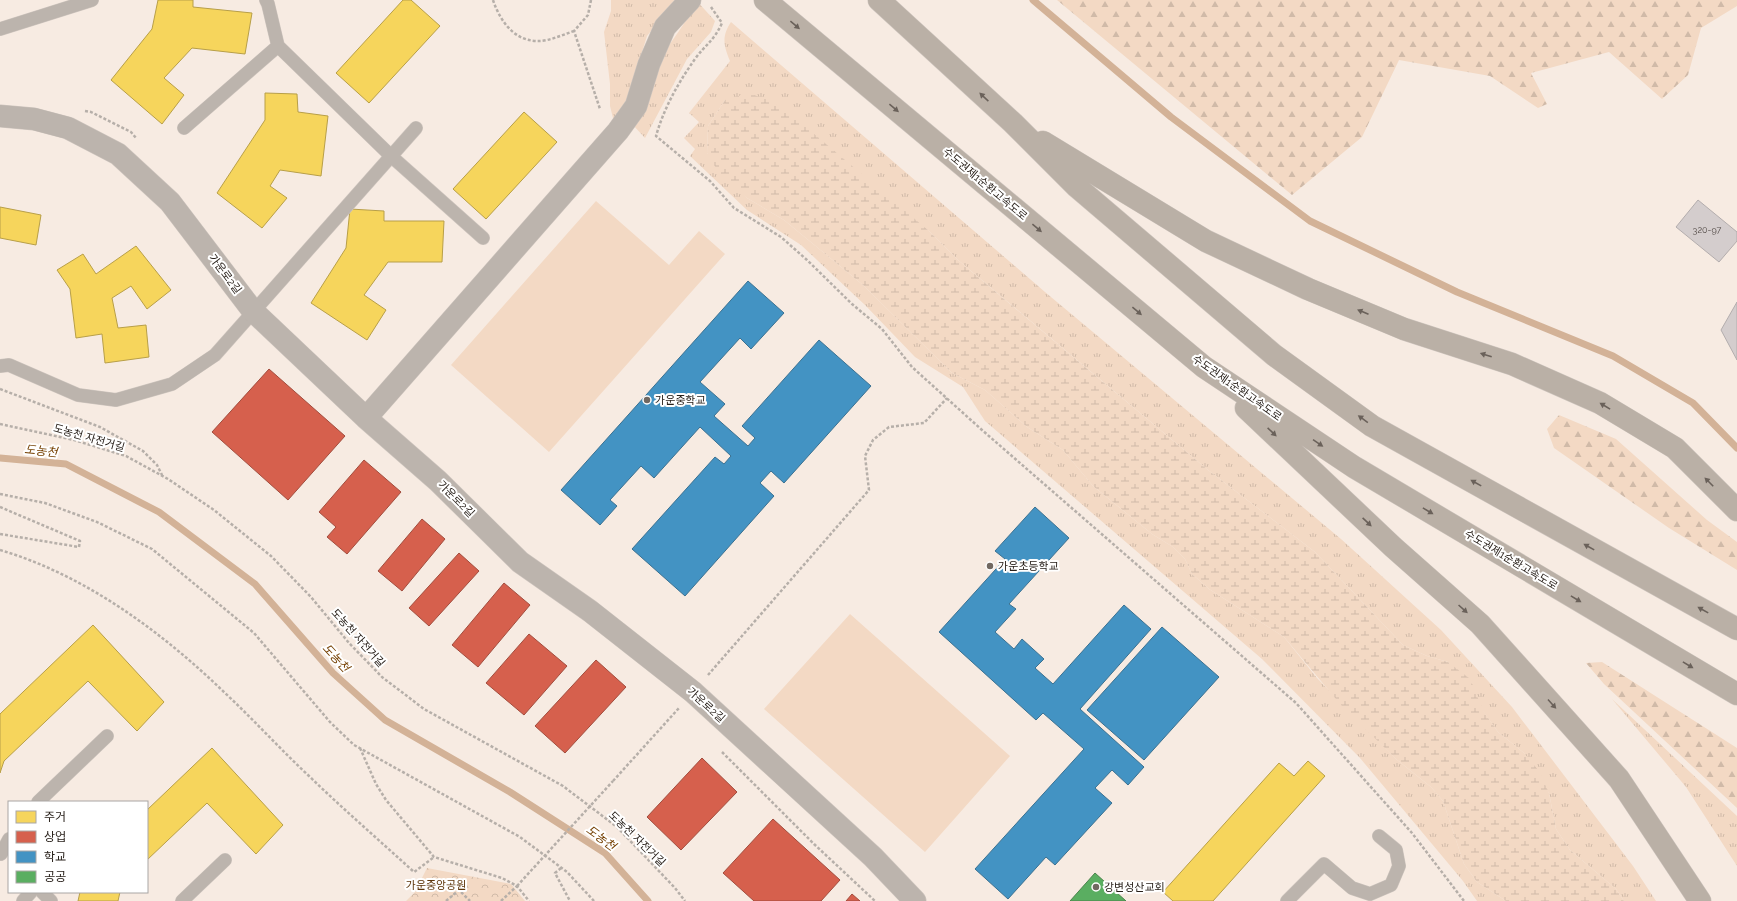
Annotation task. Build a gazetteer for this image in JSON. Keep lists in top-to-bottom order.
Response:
{
  "streets": {
    "highway": ["수도권제1순환고속도로"],
    "street": ["가운로2길"],
    "path": ["도농천 자전거길"]
  },
  "water": ["도농천"],
  "parks": ["가운중앙공원"],
  "places": ["가운중학교", "가운초등학교", "강변성산교회"],
  "house_numbers": ["320-97"],
  "legend": [
    "주거",
    "상업",
    "학교",
    "공공"
  ]
}
